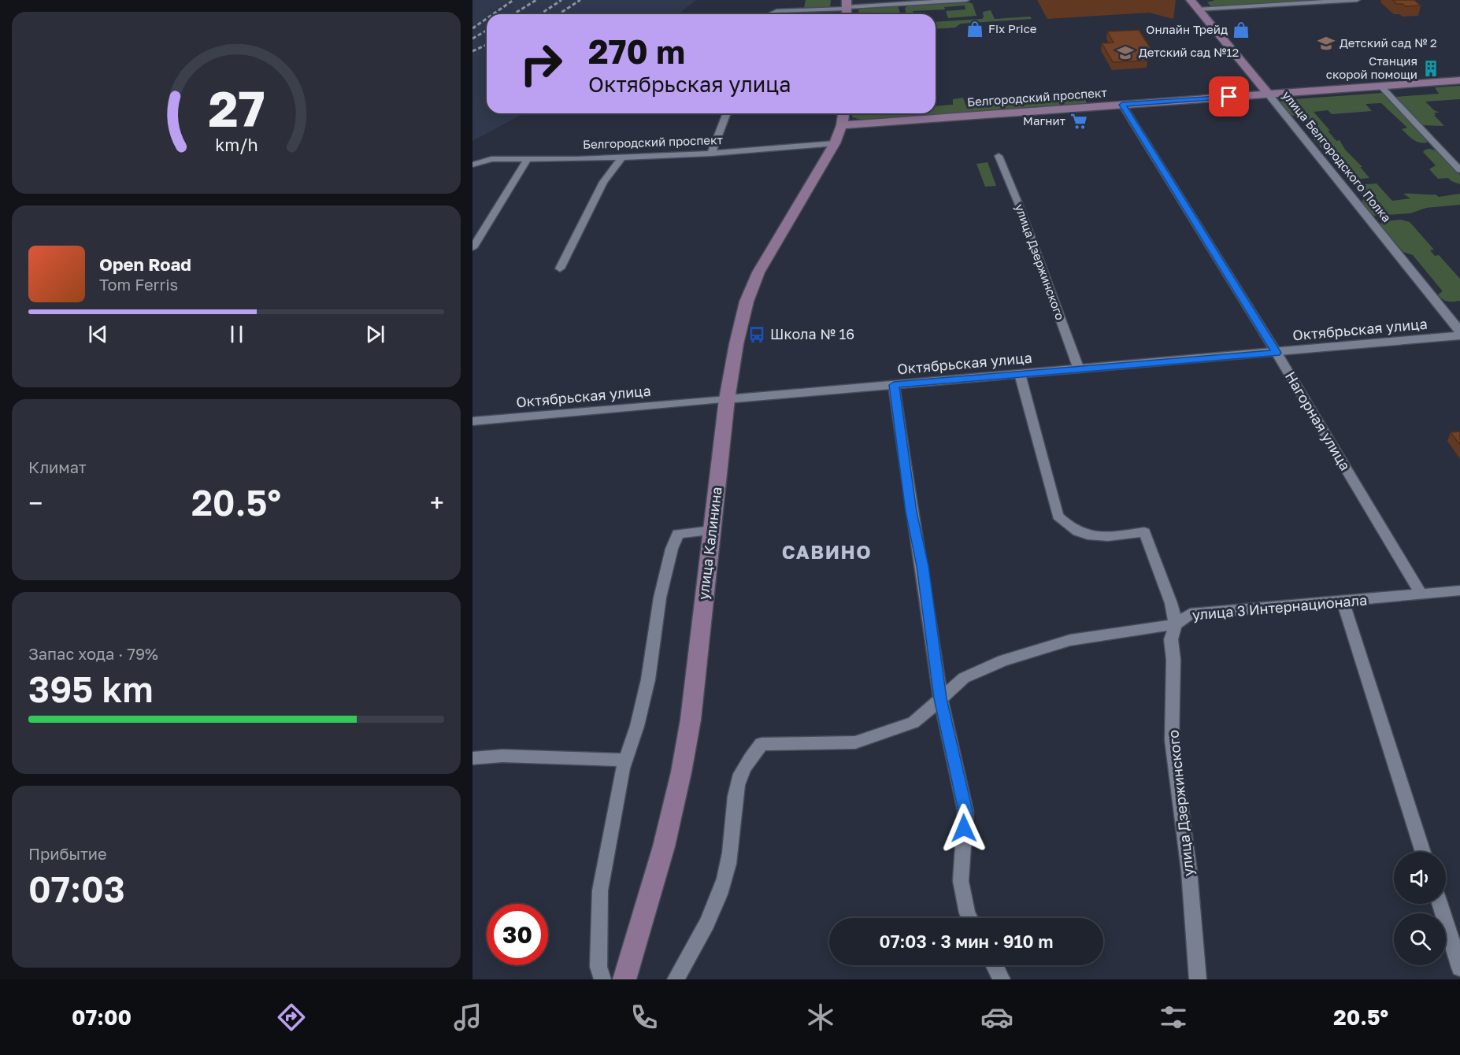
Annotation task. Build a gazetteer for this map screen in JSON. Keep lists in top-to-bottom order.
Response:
{
  "streets": {
    "main road": ["Белгородский проспект", "улица Белгородского Полка", "улица Калинина"],
    "street": [
      "улица Дзержинского",
      "Октябрьская улица",
      "Нагорная улица",
      "улица 3 Интернационала"
    ]
  },
  "crossings": [
    ["Белгородский проспект", "улица Белгородского Полка"],
    ["Белгородский проспект", "Нагорная улица"],
    ["Белгородский проспект", "улица Калинина"],
    ["улица Дзержинского", "Октябрьская улица"],
    ["улица Дзержинского", "улица 3 Интернационала"],
    ["Октябрьская улица", "Нагорная улица"],
    ["Октябрьская улица", "улица Калинина"],
    ["Нагорная улица", "улица 3 Интернационала"]
  ],
  "districts": ["САВИНО"],
  "places": {
    "shop": ["Fix Price", "Онлайн Трейд"],
    "school or university": ["Детский сад № 2", "Детский сад №12"],
    "building": ["Станция скорой помощи"],
    "supermarket": ["Магнит"],
    "bus stop": ["Школа № 16"]
  },
  "page": {
    "turn": ["270 m", "Октябрьская улица"],
    "song": ["Open Road", "Tom Ferris"],
    "tile": [
      "Климат",
      ["Запас хода · 79%", "395 km"],
      ["Прибытие", "07:03"]
    ],
    "heat": ["−", "20.5°", "+"],
    "limit": "30",
    "trip": "07:03 · 3 мин · 910 m",
    "tabs": ["07:00", "20.5°"],
    "gauge": ["27", "km/h"]
  }
}
